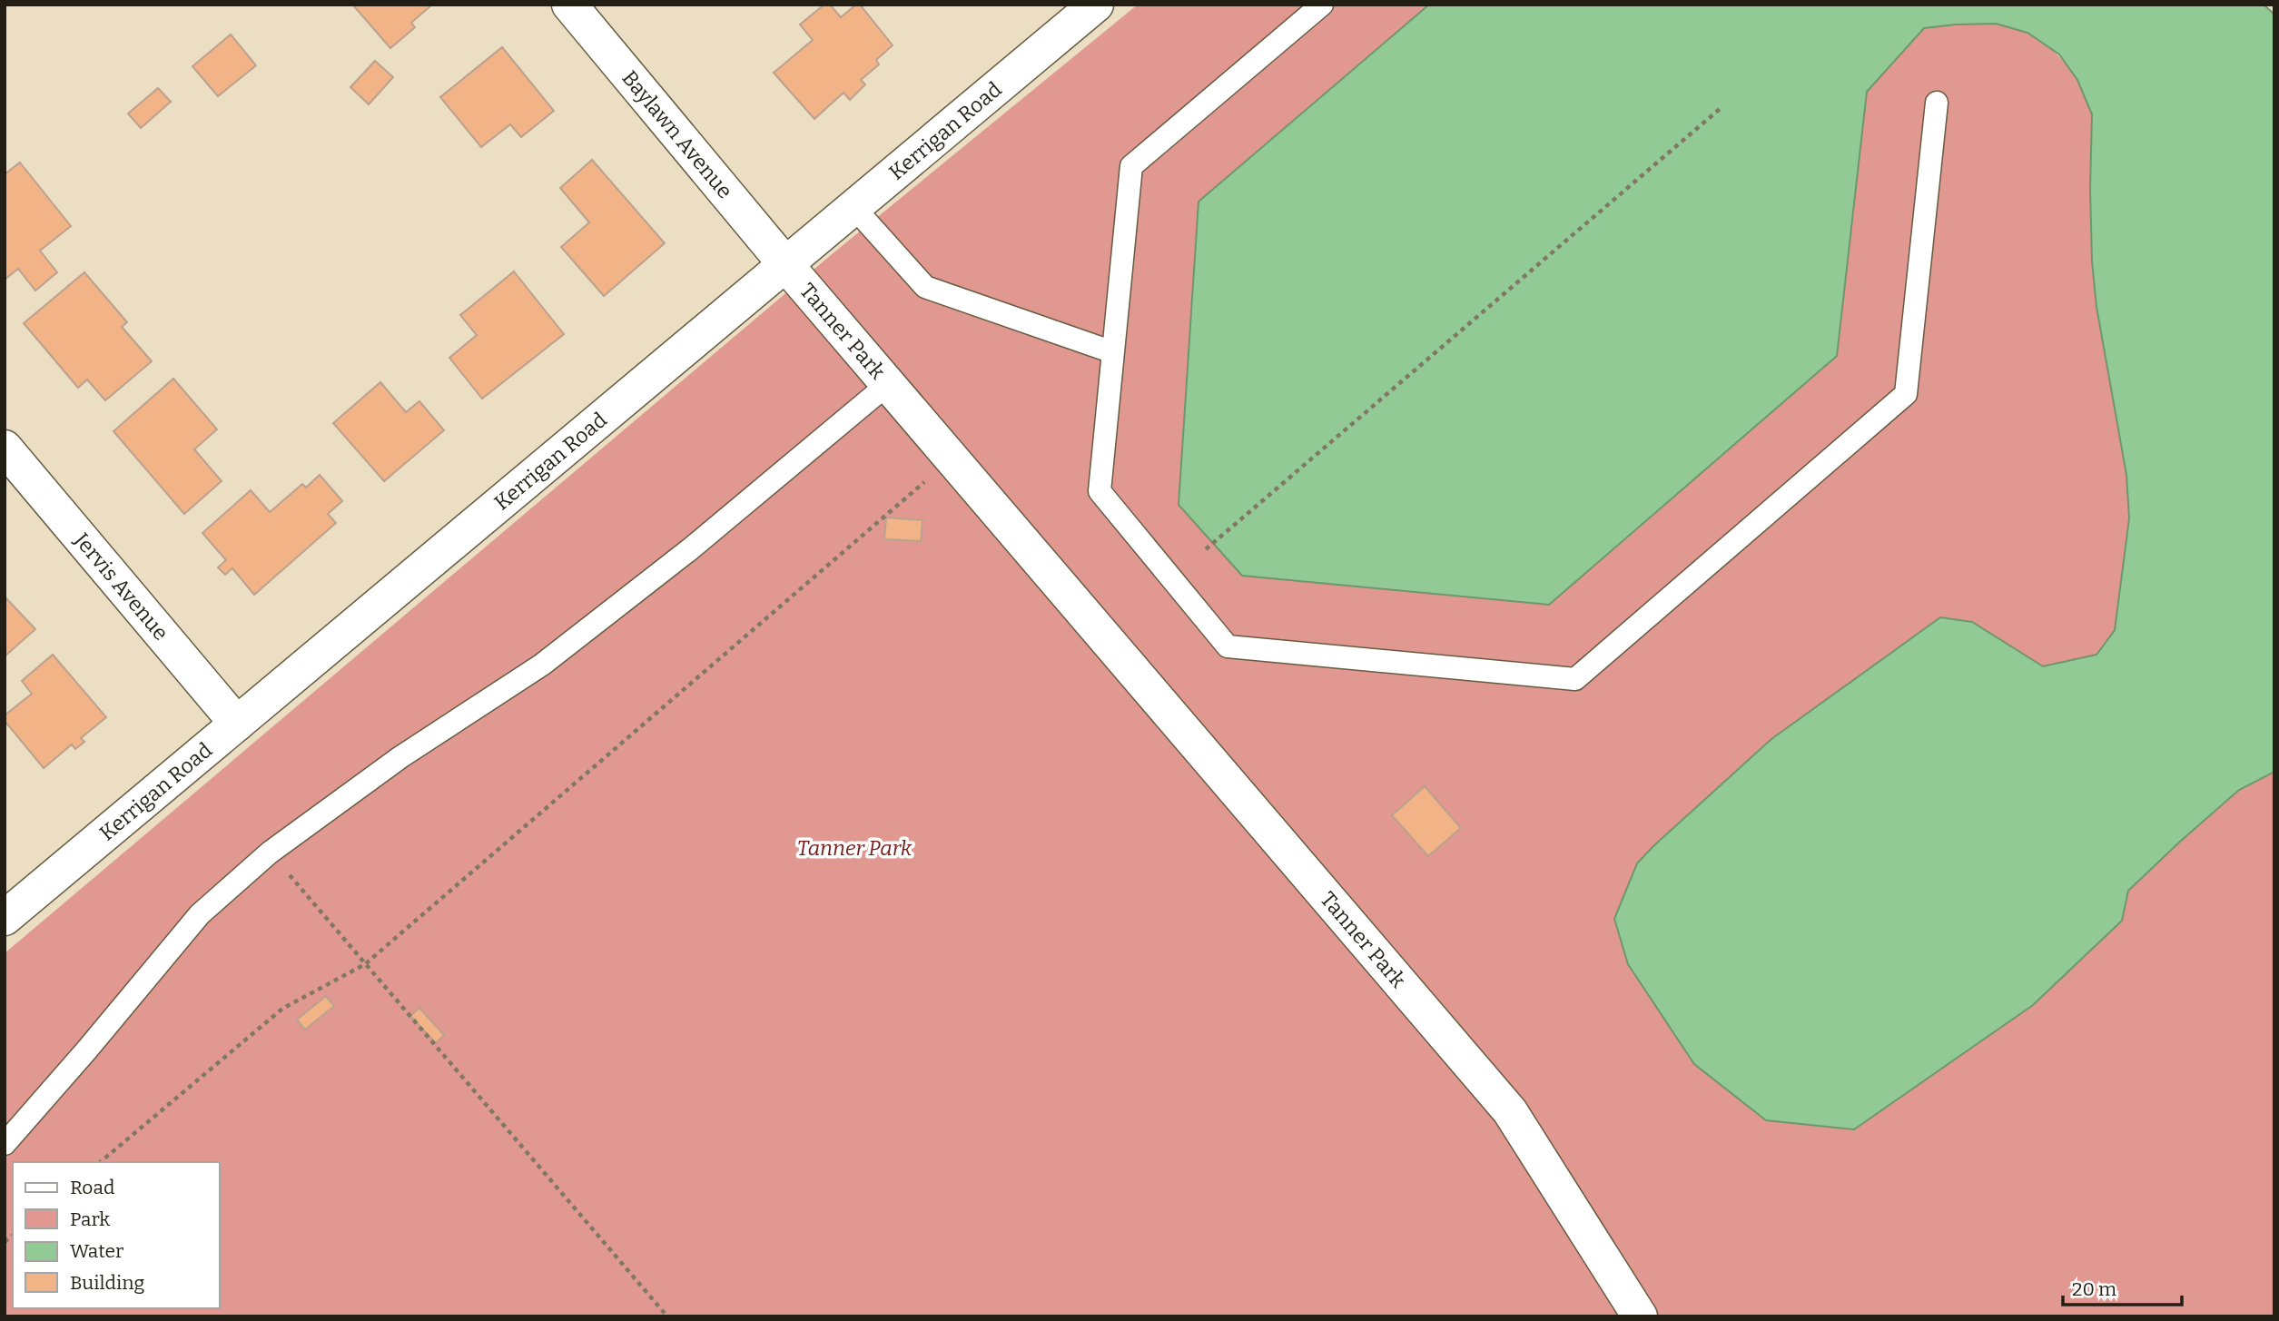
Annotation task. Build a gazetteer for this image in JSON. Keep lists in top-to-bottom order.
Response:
{
  "streets": {
    "street": [
      "Kerrigan Road",
      "Baylawn Avenue",
      "Tanner Park",
      "Jervis Avenue"
    ]
  },
  "crossings": [
    ["Kerrigan Road", "Baylawn Avenue"],
    ["Kerrigan Road", "Tanner Park"],
    ["Kerrigan Road", "Jervis Avenue"],
    ["Baylawn Avenue", "Tanner Park"]
  ],
  "parks": ["Tanner Park"],
  "legend": [
    "Road",
    "Park",
    "Water",
    "Building"
  ],
  "scale_bar": "20 m"
}
